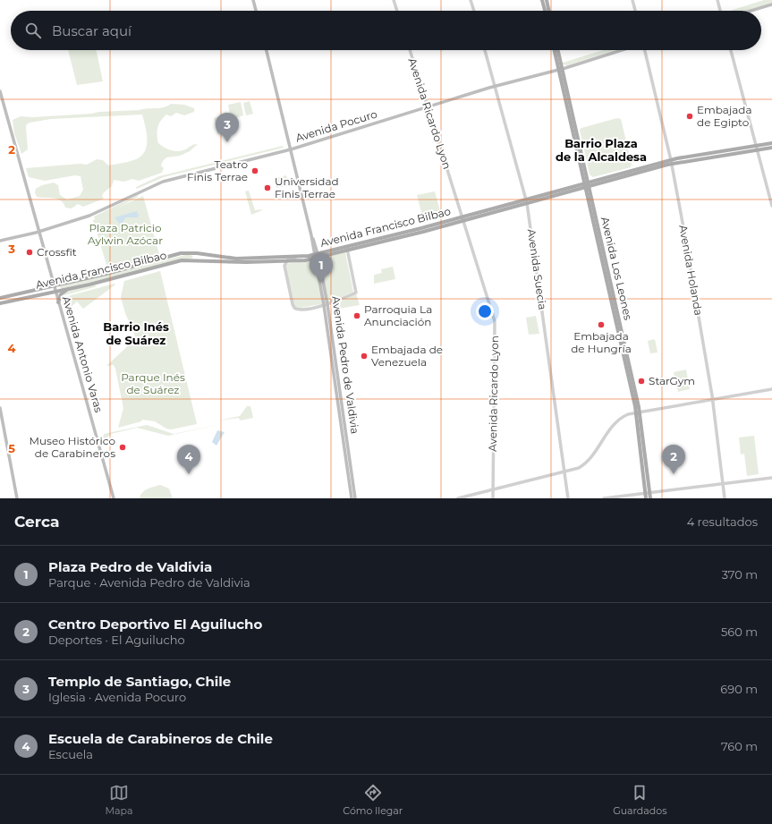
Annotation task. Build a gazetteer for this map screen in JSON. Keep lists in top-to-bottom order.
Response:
{
  "streets": {
    "main road": [
      "Avenida Pocuro",
      "Avenida Francisco Bilbao",
      "Avenida Los Leones",
      "Avenida Antonio Varas",
      "Avenida Pedro de Valdivia"
    ],
    "street": ["Avenida Ricardo Lyon", "Avenida Suecia", "Avenida Holanda"]
  },
  "crossings": [
    ["Avenida Ricardo Lyon", "Avenida Pocuro"],
    ["Avenida Ricardo Lyon", "Avenida Francisco Bilbao"],
    ["Avenida Pocuro", "Avenida Los Leones"],
    ["Avenida Pocuro", "Avenida Suecia"],
    ["Avenida Pocuro", "Avenida Antonio Varas"],
    ["Avenida Pocuro", "Avenida Pedro de Valdivia"],
    ["Avenida Francisco Bilbao", "Avenida Los Leones"],
    ["Avenida Francisco Bilbao", "Avenida Suecia"],
    ["Avenida Francisco Bilbao", "Avenida Holanda"],
    ["Avenida Francisco Bilbao", "Avenida Antonio Varas"],
    ["Avenida Francisco Bilbao", "Avenida Pedro de Valdivia"]
  ],
  "districts": ["Barrio Plaza de la Alcaldesa", "Barrio Inés de Suárez"],
  "parks": ["Plaza Patricio Aylwin Azócar", "Parque Inés de Suárez"],
  "places": [
    "Embajada de Egipto",
    "Teatro Finis Terrae",
    "Universidad Finis Terrae",
    "Crossfit",
    "Parroquia La Anunciación",
    "Embajada de Hungría",
    "Embajada de Venezuela",
    "StarGym",
    "Museo Histórico de Carabineros"
  ],
  "page": {
    "search": "Buscar aquí",
    "pins": [
      "3",
      "1",
      "2",
      "4"
    ],
    "heading": ["Cerca", "4 resultados"],
    "list": [
      {
        "mark": "1",
        "name": "Plaza Pedro de Valdivia",
        "note": "Parque · Avenida Pedro de Valdivia",
        "value": "370 m"
      },
      {
        "mark": "2",
        "name": "Centro Deportivo El Aguilucho",
        "note": "Deportes · El Aguilucho",
        "value": "560 m"
      },
      {
        "mark": "3",
        "name": "Templo de Santiago, Chile",
        "note": "Iglesia · Avenida Pocuro",
        "value": "690 m"
      },
      {
        "mark": "4",
        "name": "Escuela de Carabineros de Chile",
        "note": "Escuela",
        "value": "760 m"
      }
    ],
    "nav": ["Mapa", "Cómo llegar", "Guardados"]
  },
  "grid": {
    "rows": [
      "2",
      "3",
      "4",
      "5"
    ]
  }
}
